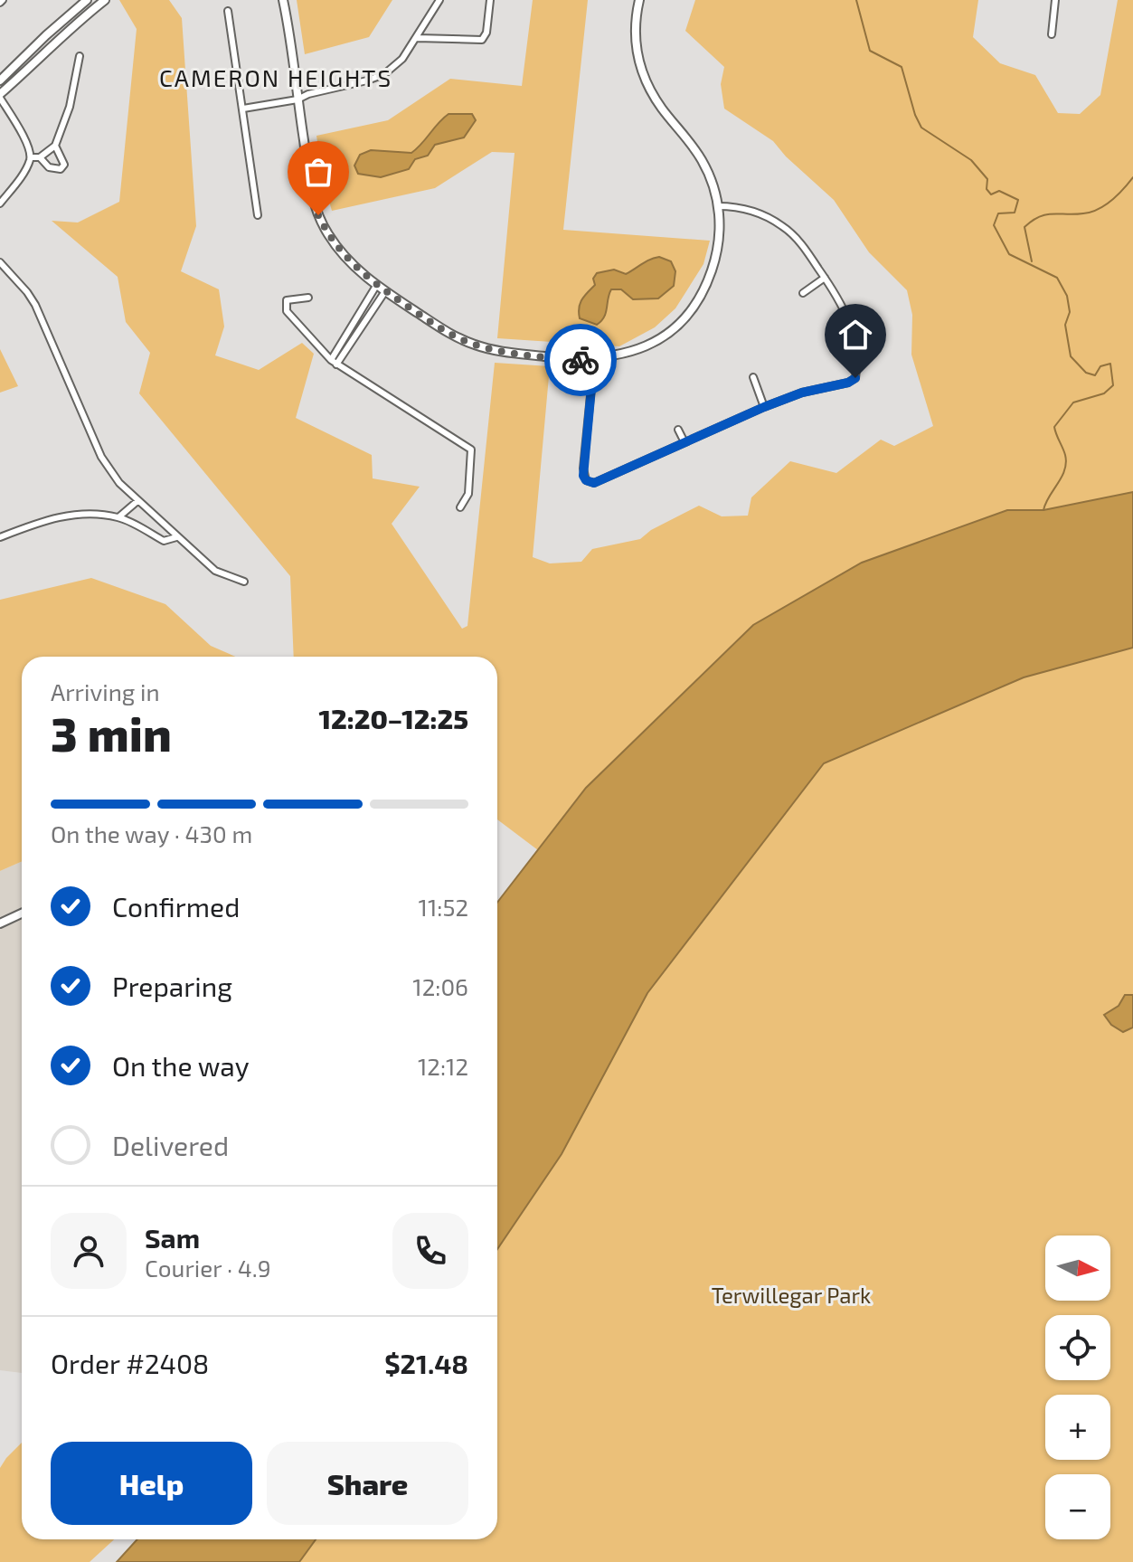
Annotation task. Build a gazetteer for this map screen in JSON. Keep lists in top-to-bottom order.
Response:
{
  "districts": ["CAMERON HEIGHTS"],
  "parks": ["Terwillegar Park"],
  "north": "right",
  "page": {
    "heading": ["3 min", "Arriving in", "12:20–12:25"],
    "panel": [
      "Sam",
      "Courier · 4.9",
      "Order #2408",
      "$21.48"
    ],
    "bar": "On the way · 430 m",
    "list": [
      ["Confirmed", "11:52"],
      ["Preparing", "12:06"],
      ["On the way", "12:12"],
      "Delivered"
    ],
    "map_buttons": ["+", "−"],
    "buttons": ["Help", "Share"]
  }
}
